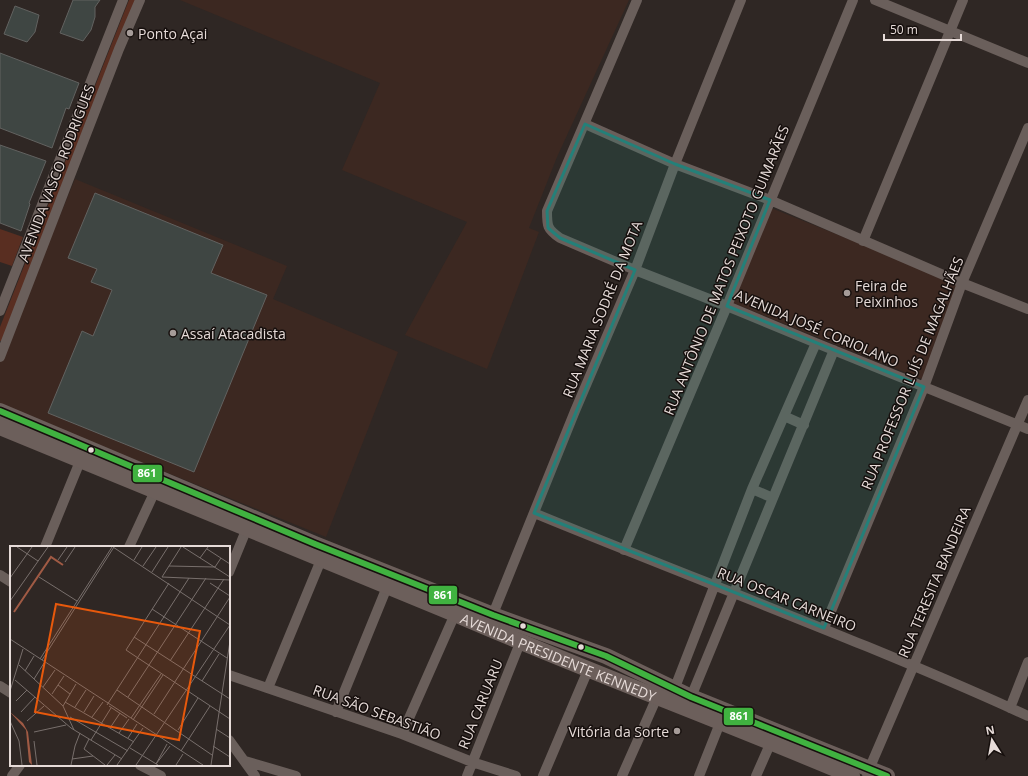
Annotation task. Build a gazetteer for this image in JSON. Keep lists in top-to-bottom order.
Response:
{
  "streets": {
    "main road": ["AVENIDA PRESIDENTE KENNEDY"],
    "street": [
      "AVENIDA VASCO RODRIGUES",
      "RUA ANTÔNIO DE MATOS PEIXOTO GUIMARÃES",
      "RUA MARIA SODRÉ DA MOTA",
      "AVENIDA JOSÉ CORIOLANO",
      "RUA PROFESSOR LUÍS DE MAGALHÃES",
      "RUA TERESITA BANDEIRA",
      "RUA OSCAR CARNEIRO",
      "RUA CARUARU",
      "RUA SÃO SEBASTIÃO"
    ]
  },
  "crossings": [
    ["RUA ANTÔNIO DE MATOS PEIXOTO GUIMARÃES", "AVENIDA JOSÉ CORIOLANO"],
    ["RUA ANTÔNIO DE MATOS PEIXOTO GUIMARÃES", "RUA OSCAR CARNEIRO"],
    ["RUA MARIA SODRÉ DA MOTA", "AVENIDA JOSÉ CORIOLANO"],
    ["RUA MARIA SODRÉ DA MOTA", "RUA OSCAR CARNEIRO"],
    ["RUA MARIA SODRÉ DA MOTA", "AVENIDA PRESIDENTE KENNEDY"],
    ["AVENIDA JOSÉ CORIOLANO", "RUA PROFESSOR LUÍS DE MAGALHÃES"],
    ["AVENIDA JOSÉ CORIOLANO", "RUA TERESITA BANDEIRA"],
    ["RUA PROFESSOR LUÍS DE MAGALHÃES", "RUA OSCAR CARNEIRO"],
    ["RUA TERESITA BANDEIRA", "RUA OSCAR CARNEIRO"],
    ["RUA TERESITA BANDEIRA", "AVENIDA PRESIDENTE KENNEDY"],
    ["AVENIDA PRESIDENTE KENNEDY", "RUA CARUARU"],
    ["RUA CARUARU", "RUA SÃO SEBASTIÃO"]
  ],
  "places": [
    "Ponto Açai",
    "Feira de Peixinhos",
    "Assaí Atacadista",
    "Vitória da Sorte"
  ],
  "lines": ["transit line 861"],
  "scale_bar": "50 m",
  "north": "top"
}
